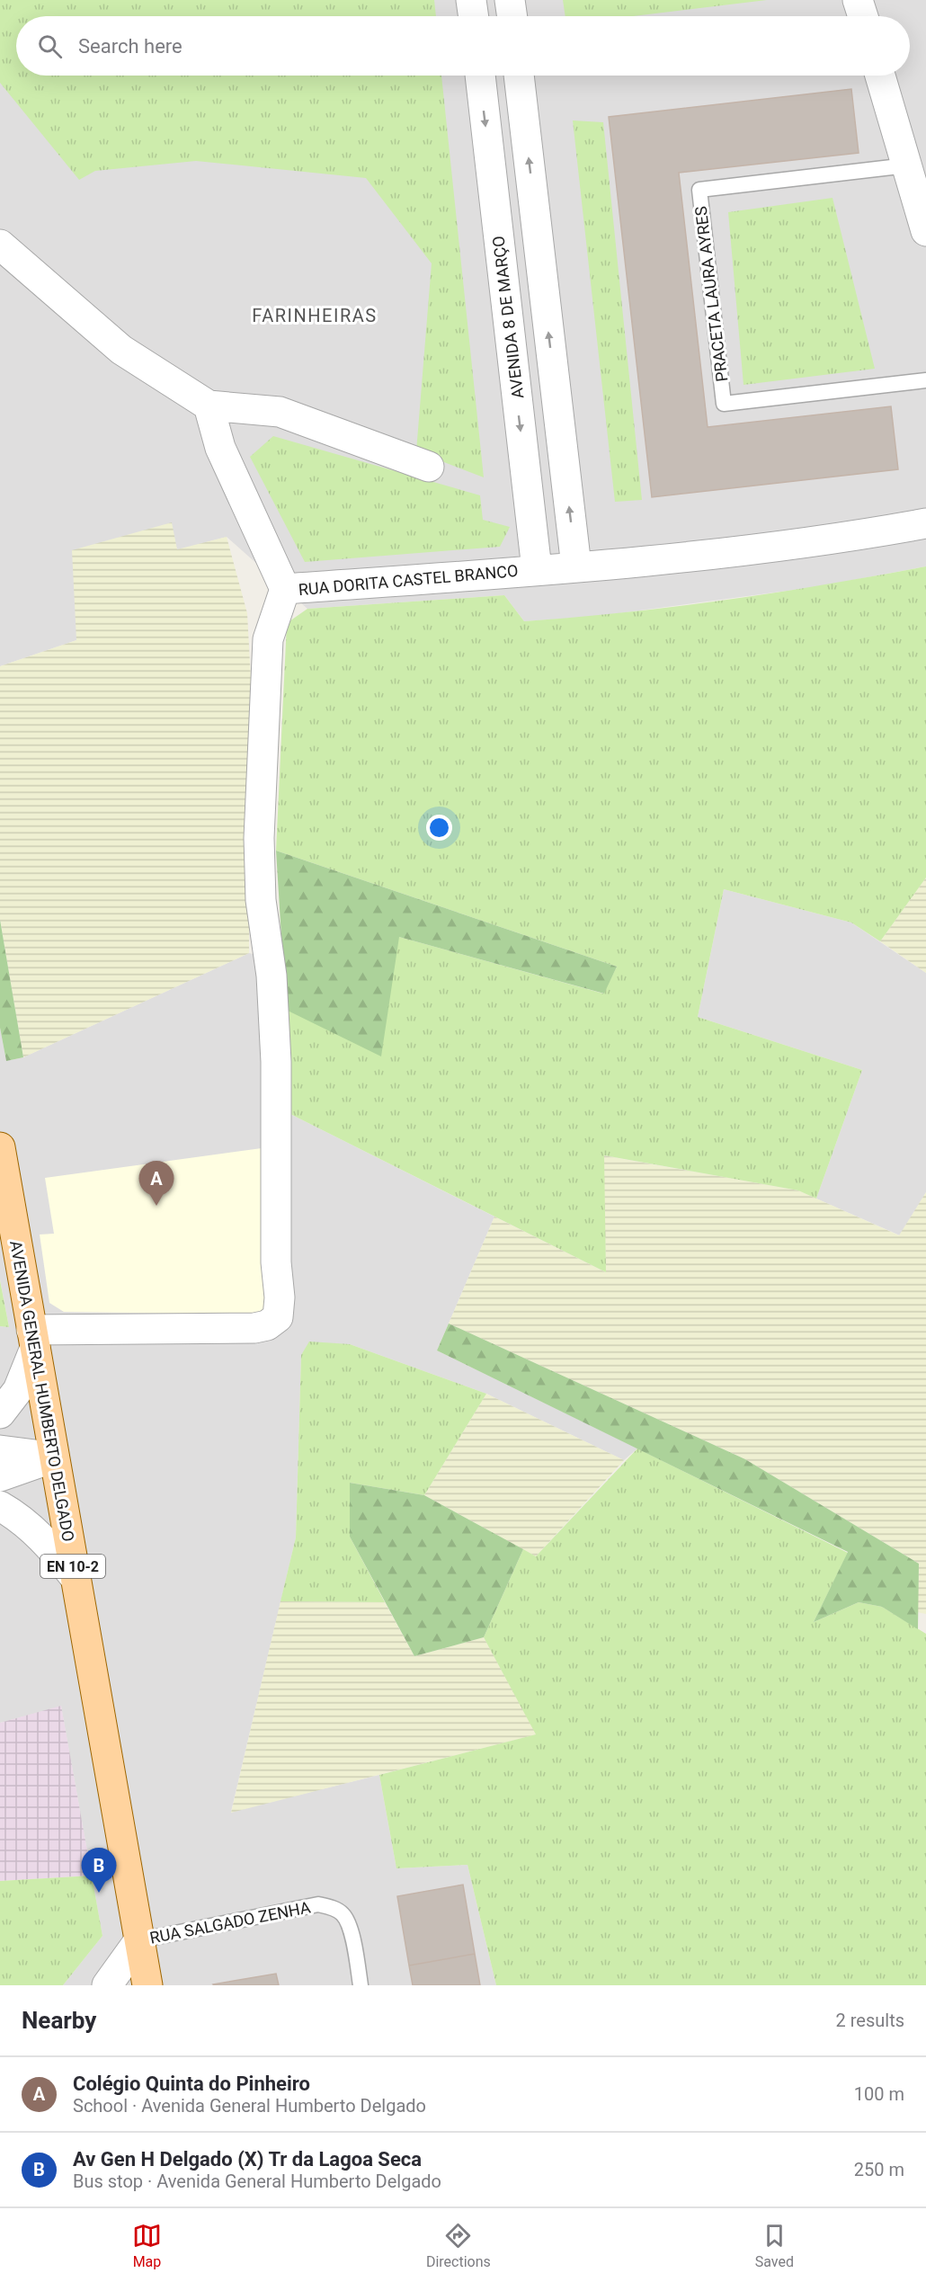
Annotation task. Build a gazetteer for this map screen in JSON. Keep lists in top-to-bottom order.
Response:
{
  "streets": {
    "main road": ["AVENIDA GENERAL HUMBERTO DELGADO", "EN 10-2"],
    "street": ["AVENIDA 8 DE MARÇO", "RUA DORITA CASTEL BRANCO"],
    "lane": ["PRACETA LAURA AYRES", "RUA SALGADO ZENHA"]
  },
  "crossings": [
    ["AVENIDA 8 DE MARÇO", "RUA DORITA CASTEL BRANCO"],
    ["AVENIDA GENERAL HUMBERTO DELGADO", "RUA SALGADO ZENHA"]
  ],
  "districts": ["FARINHEIRAS"],
  "page": {
    "search": "Search here",
    "pins": ["A", "B"],
    "heading": ["Nearby", "2 results"],
    "list": [
      {
        "mark": "A",
        "name": "Colégio Quinta do Pinheiro",
        "note": "School · Avenida General Humberto Delgado",
        "value": "100 m"
      },
      {
        "mark": "B",
        "name": "Av Gen H Delgado (X) Tr da Lagoa Seca",
        "note": "Bus stop · Avenida General Humberto Delgado",
        "value": "250 m"
      }
    ],
    "nav": ["Map", "Directions", "Saved"]
  }
}
